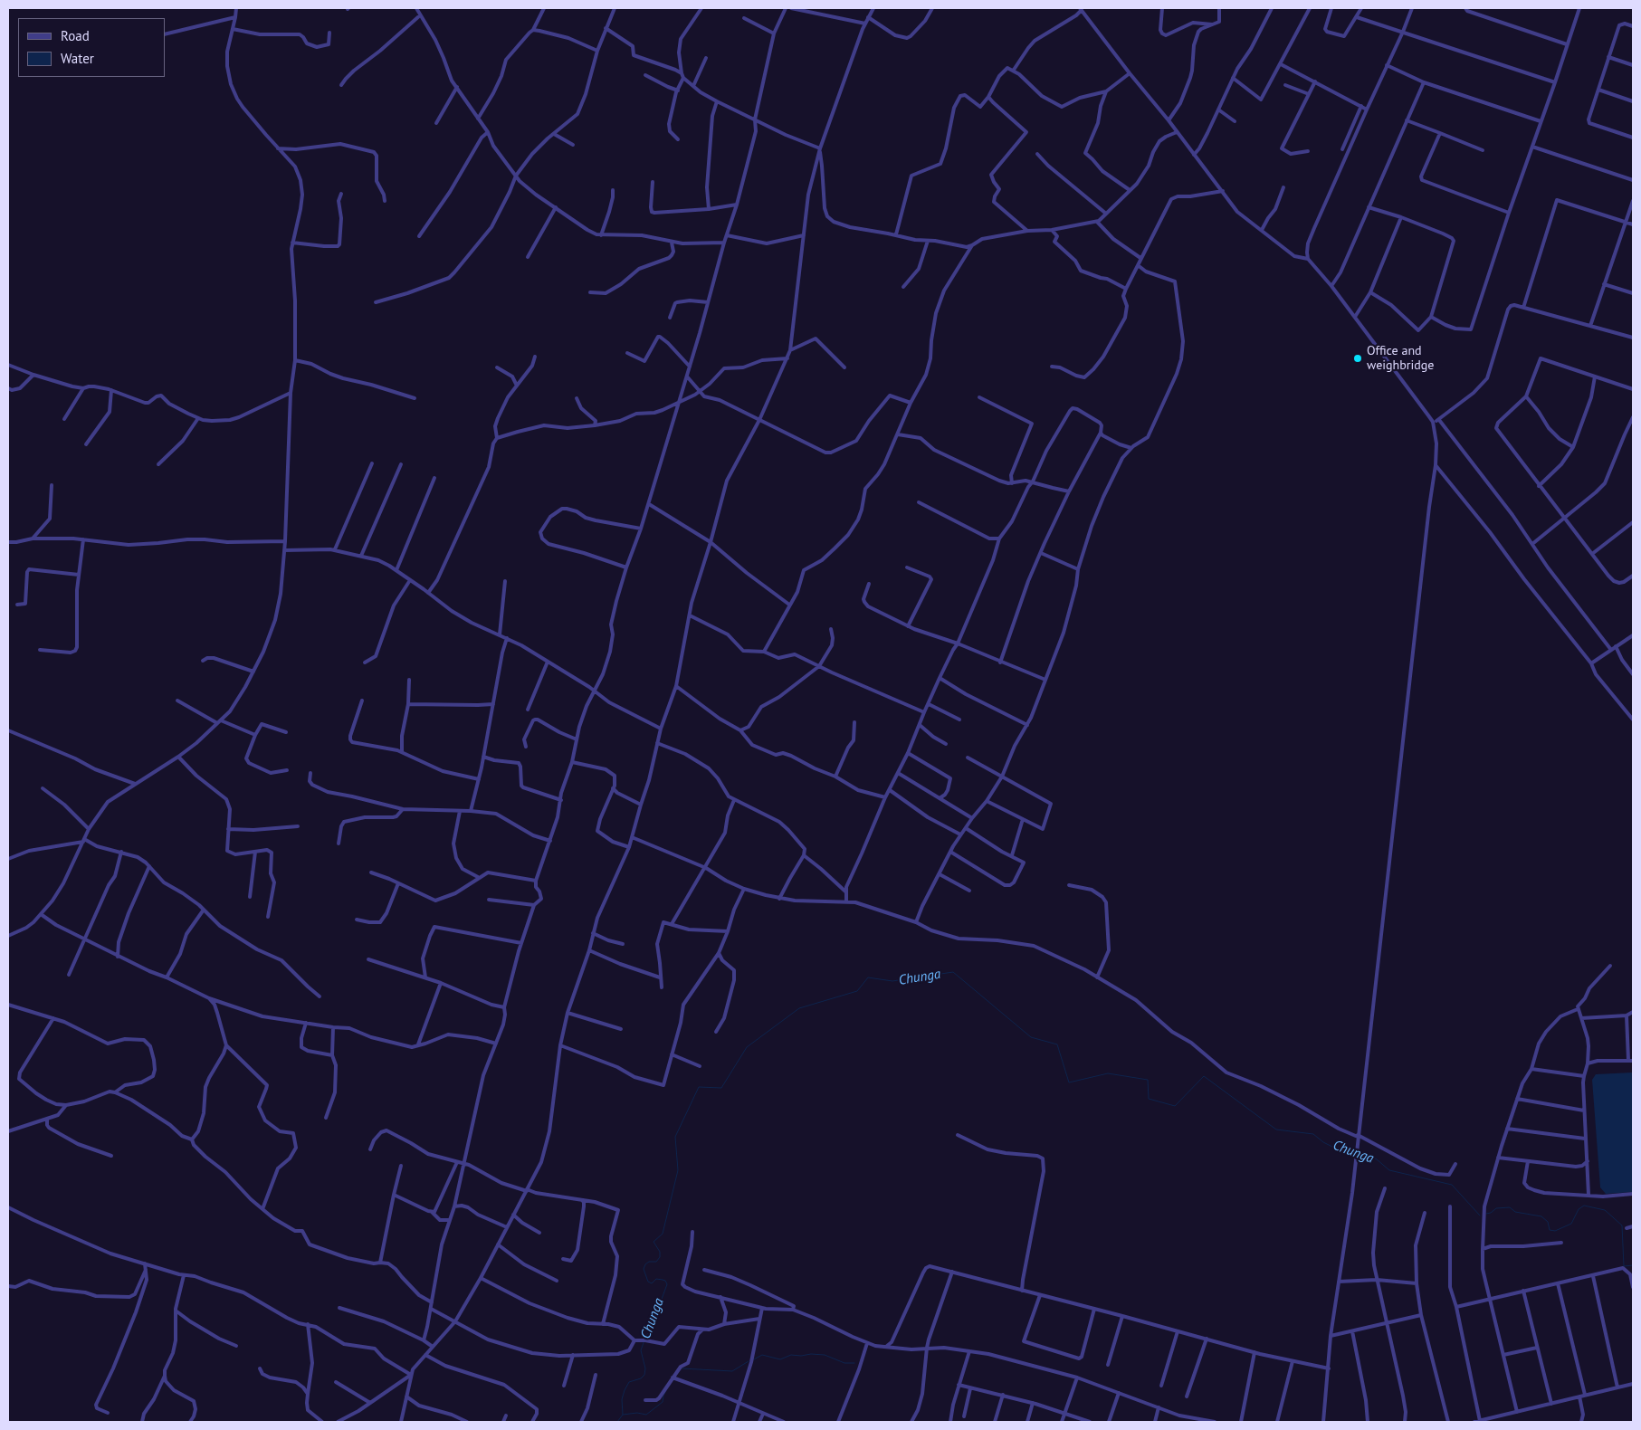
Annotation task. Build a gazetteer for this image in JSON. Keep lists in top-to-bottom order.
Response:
{
  "water": ["Chunga"],
  "places": ["Office and weighbridge"],
  "legend": ["Road", "Water"]
}
